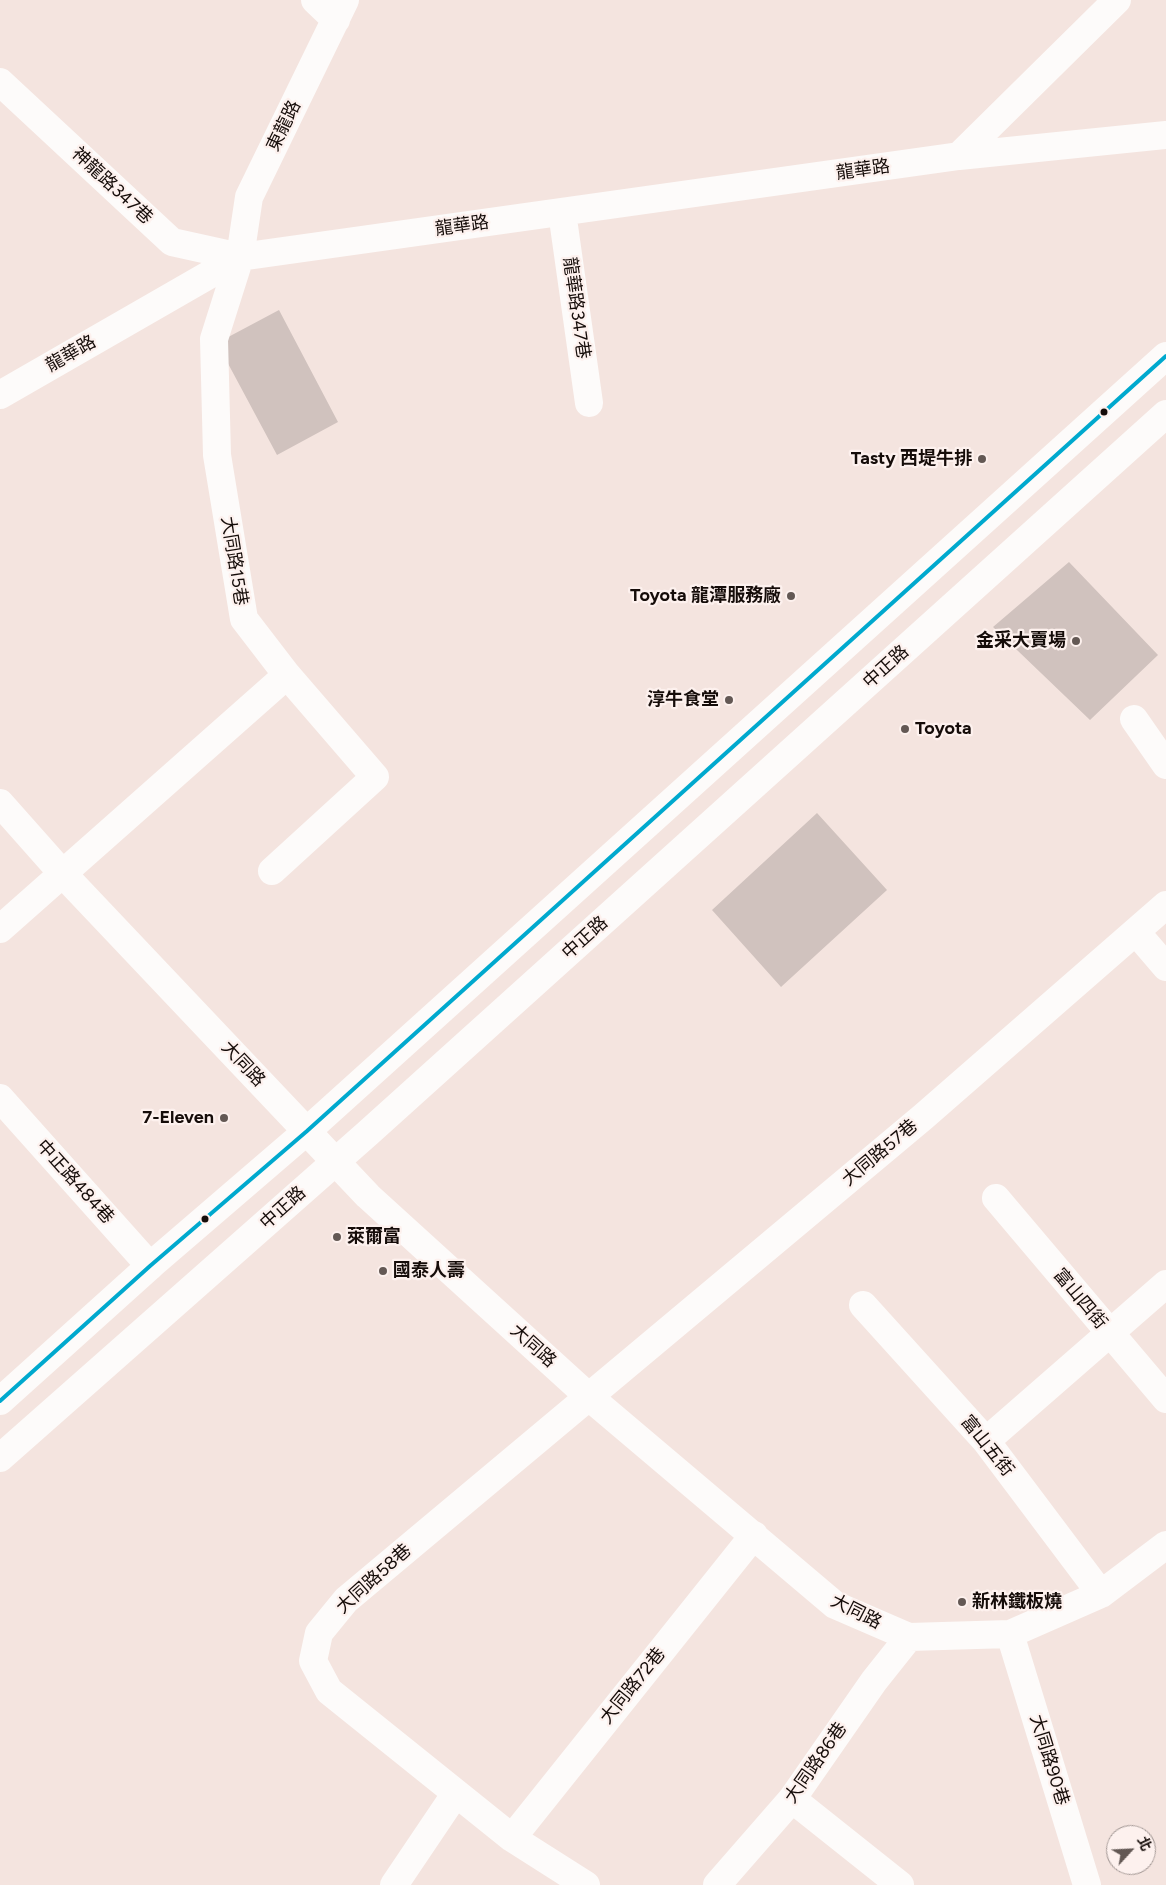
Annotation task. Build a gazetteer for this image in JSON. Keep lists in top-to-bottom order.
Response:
{
  "streets": {
    "street": [
      "東龍路",
      "龍華路",
      "神龍路347巷",
      "龍華路347巷",
      "大同路15巷",
      "中正路",
      "大同路",
      "大同路57巷",
      "中正路484巷",
      "富山四街",
      "富山五街",
      "大同路58巷",
      "大同路72巷",
      "大同路90巷",
      "大同路86巷"
    ]
  },
  "crossings": [
    ["東龍路", "龍華路"],
    ["東龍路", "神龍路347巷"],
    ["東龍路", "大同路15巷"],
    ["龍華路", "神龍路347巷"],
    ["龍華路", "龍華路347巷"],
    ["龍華路", "大同路15巷"],
    ["神龍路347巷", "大同路15巷"],
    ["中正路", "大同路"],
    ["大同路", "大同路57巷"],
    ["大同路", "富山五街"],
    ["大同路", "大同路58巷"],
    ["大同路", "大同路72巷"],
    ["大同路", "大同路90巷"],
    ["大同路", "大同路86巷"],
    ["大同路57巷", "大同路58巷"],
    ["大同路58巷", "大同路72巷"]
  ],
  "places": [
    "Tasty 西堤牛排",
    "Toyota 龍潭服務廠",
    "金采大賣場",
    "淳牛食堂",
    "Toyota",
    "7-Eleven",
    "萊爾富",
    "國泰人壽",
    "新林鐵板燒"
  ],
  "north": "top right"
}
